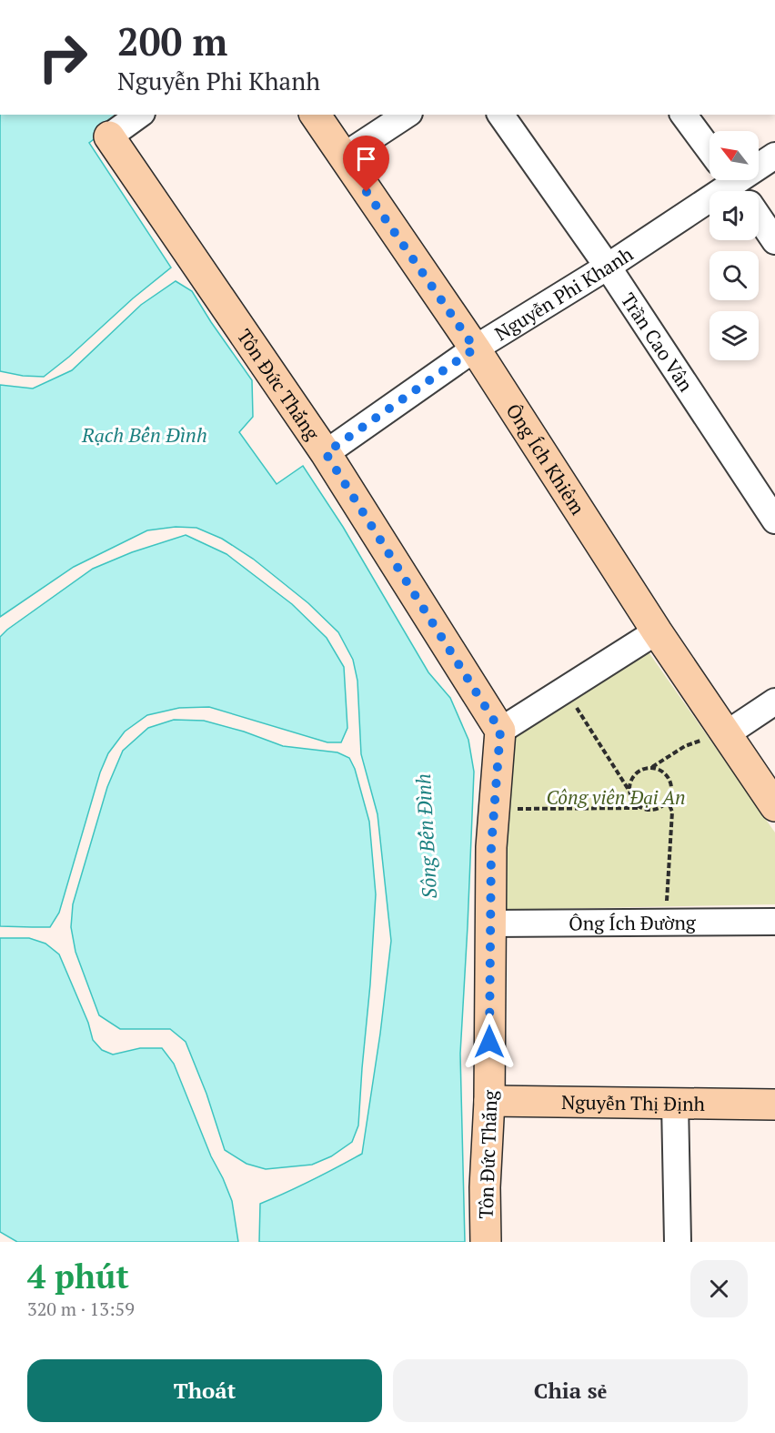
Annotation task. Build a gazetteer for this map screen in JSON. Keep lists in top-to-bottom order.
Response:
{
  "streets": {
    "street": [
      "Nguyễn Phi Khanh",
      "Trần Cao Vân",
      "Tôn Đức Thắng",
      "Ông Ích Khiêm",
      "Ông Ích Đường",
      "Nguyễn Thị Định"
    ]
  },
  "crossings": [
    ["Nguyễn Phi Khanh", "Trần Cao Vân"],
    ["Nguyễn Phi Khanh", "Tôn Đức Thắng"],
    ["Nguyễn Phi Khanh", "Ông Ích Khiêm"],
    ["Tôn Đức Thắng", "Ông Ích Đường"],
    ["Tôn Đức Thắng", "Nguyễn Thị Định"]
  ],
  "water": ["Rạch Bến Đình", "Sông Bến Đình"],
  "parks": ["Công viên Đại An"],
  "north": "top left",
  "page": {
    "turn": ["200 m", "Nguyễn Phi Khanh"],
    "heading": ["4 phút", "320 m · 13:59"],
    "buttons": ["Thoát", "Chia sẻ"]
  }
}
